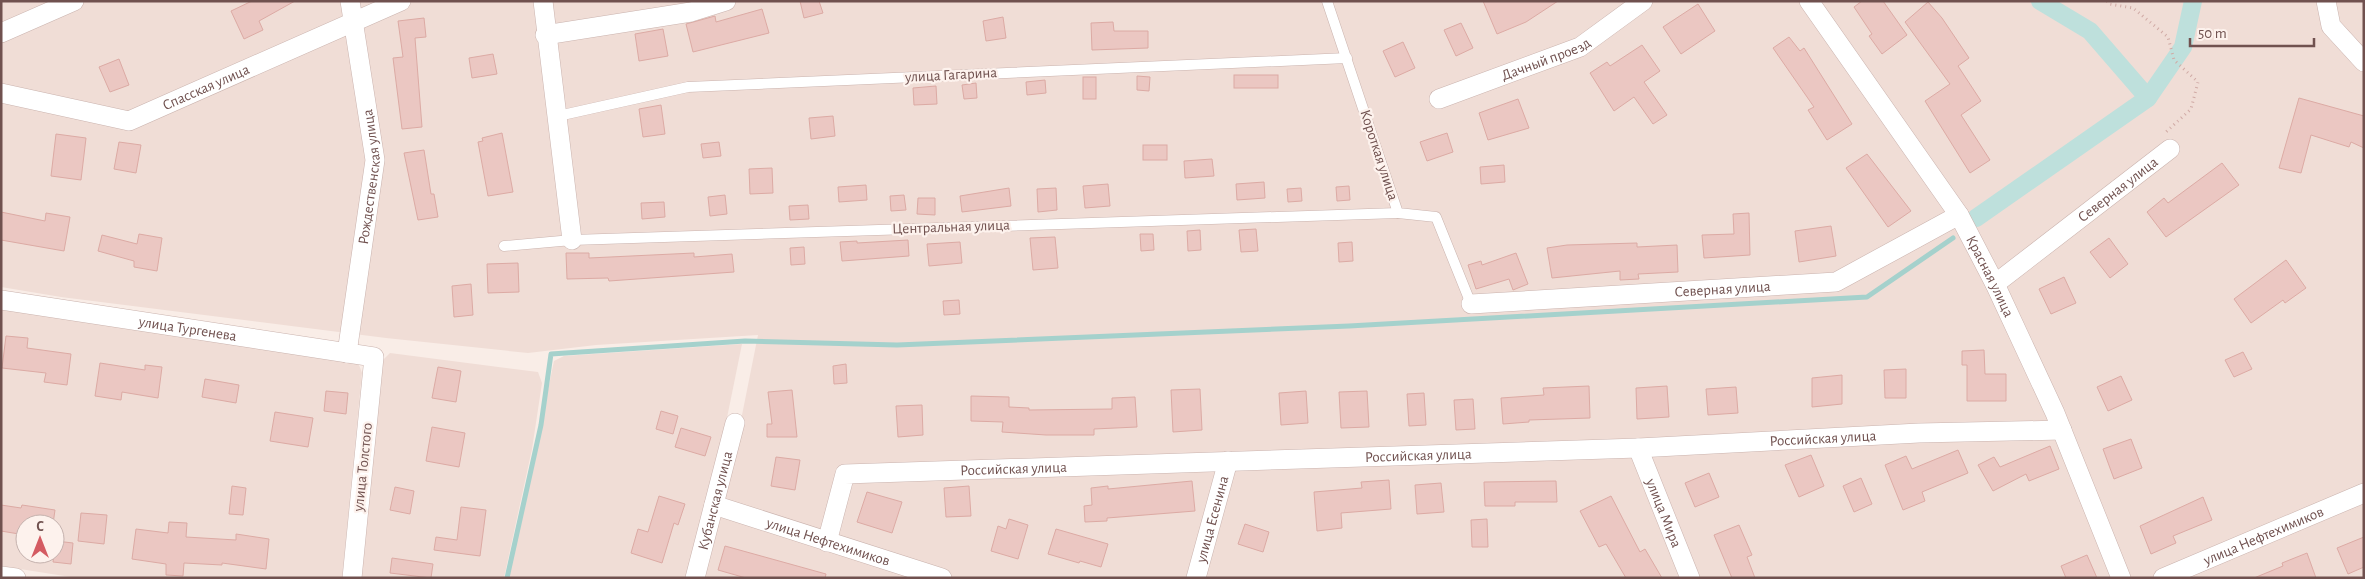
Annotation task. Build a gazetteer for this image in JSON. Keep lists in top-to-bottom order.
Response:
{
  "streets": {
    "street": [
      "Дачный проезд",
      "Спасская улица",
      "Рождественская улица",
      "Северная улица",
      "Красная улица",
      "улица Тургенева",
      "Российская улица",
      "улица Толстого",
      "Кубанская улица",
      "улица Мира",
      "улица Есенина",
      "улица Нефтехимиков"
    ],
    "lane": ["улица Гагарина", "Короткая улица", "Центральная улица"]
  },
  "crossings": [
    ["улица Гагарина", "Короткая улица"],
    ["Спасская улица", "Рождественская улица"],
    ["Короткая улица", "Северная улица"],
    ["Короткая улица", "Центральная улица"],
    ["Рождественская улица", "улица Тургенева"],
    ["Северная улица", "Красная улица"],
    ["Красная улица", "Российская улица"],
    ["улица Тургенева", "улица Толстого"],
    ["Российская улица", "улица Мира"],
    ["Российская улица", "улица Есенина"],
    ["Российская улица", "улица Нефтехимиков"],
    ["Кубанская улица", "улица Нефтехимиков"]
  ],
  "scale_bar": "50 m",
  "north": "top"
}
